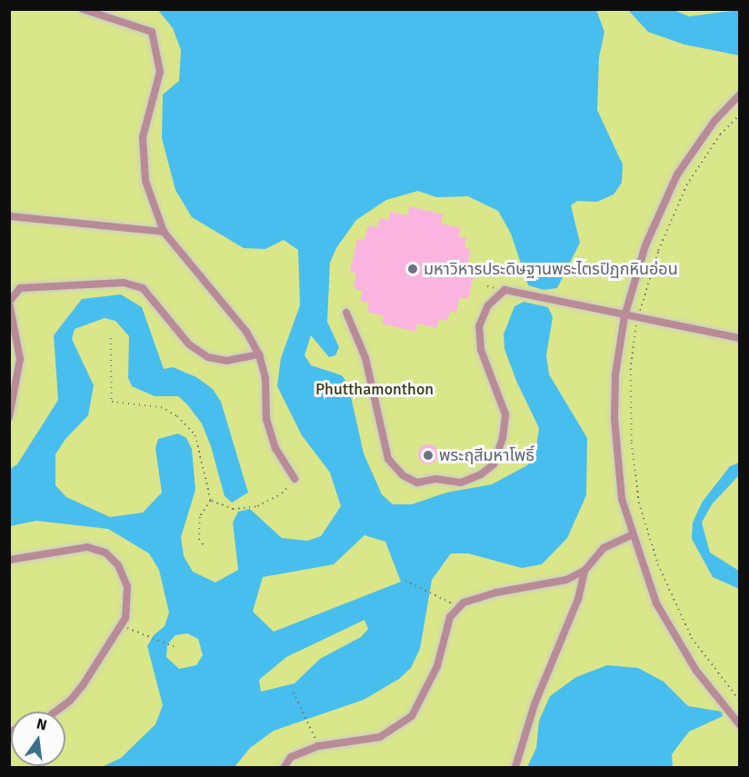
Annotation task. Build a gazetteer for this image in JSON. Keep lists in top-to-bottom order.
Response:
{
  "parks": ["Phutthamonthon"],
  "places": ["มหาวิหารประดิษฐานพระไตรปิฏกหินอ่อน", "พระฤสีมหาโพธิ์"],
  "north": "top"
}
